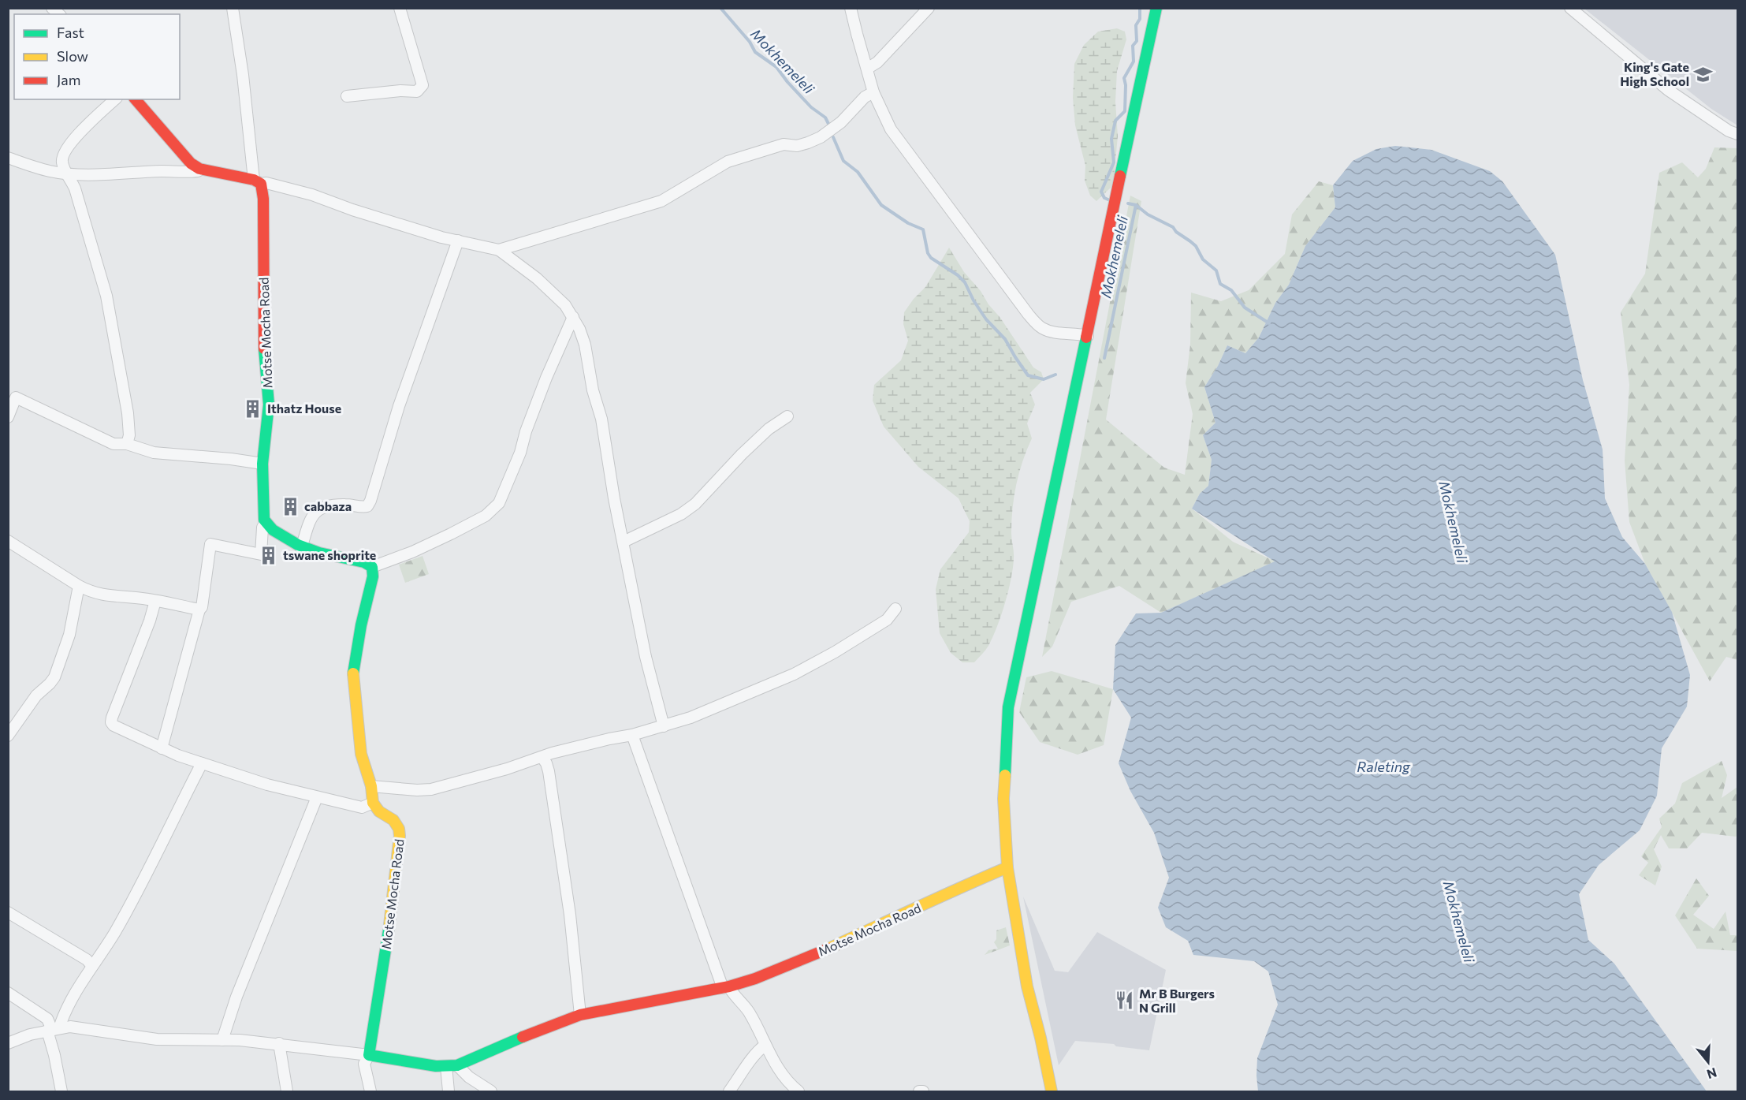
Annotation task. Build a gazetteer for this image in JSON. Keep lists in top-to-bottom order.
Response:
{
  "streets": {
    "street": ["Motse Mocha Road"]
  },
  "water": ["Mokhemeleli", "Raleting"],
  "places": {
    "school or university": ["King's Gate High School"],
    "building": ["Ithatz House", "cabbaza", "tswane shoprite"],
    "restaurant": ["Mr B Burgers N Grill"]
  },
  "legend": ["Fast", "Slow", "Jam"],
  "north": "bottom"
}
